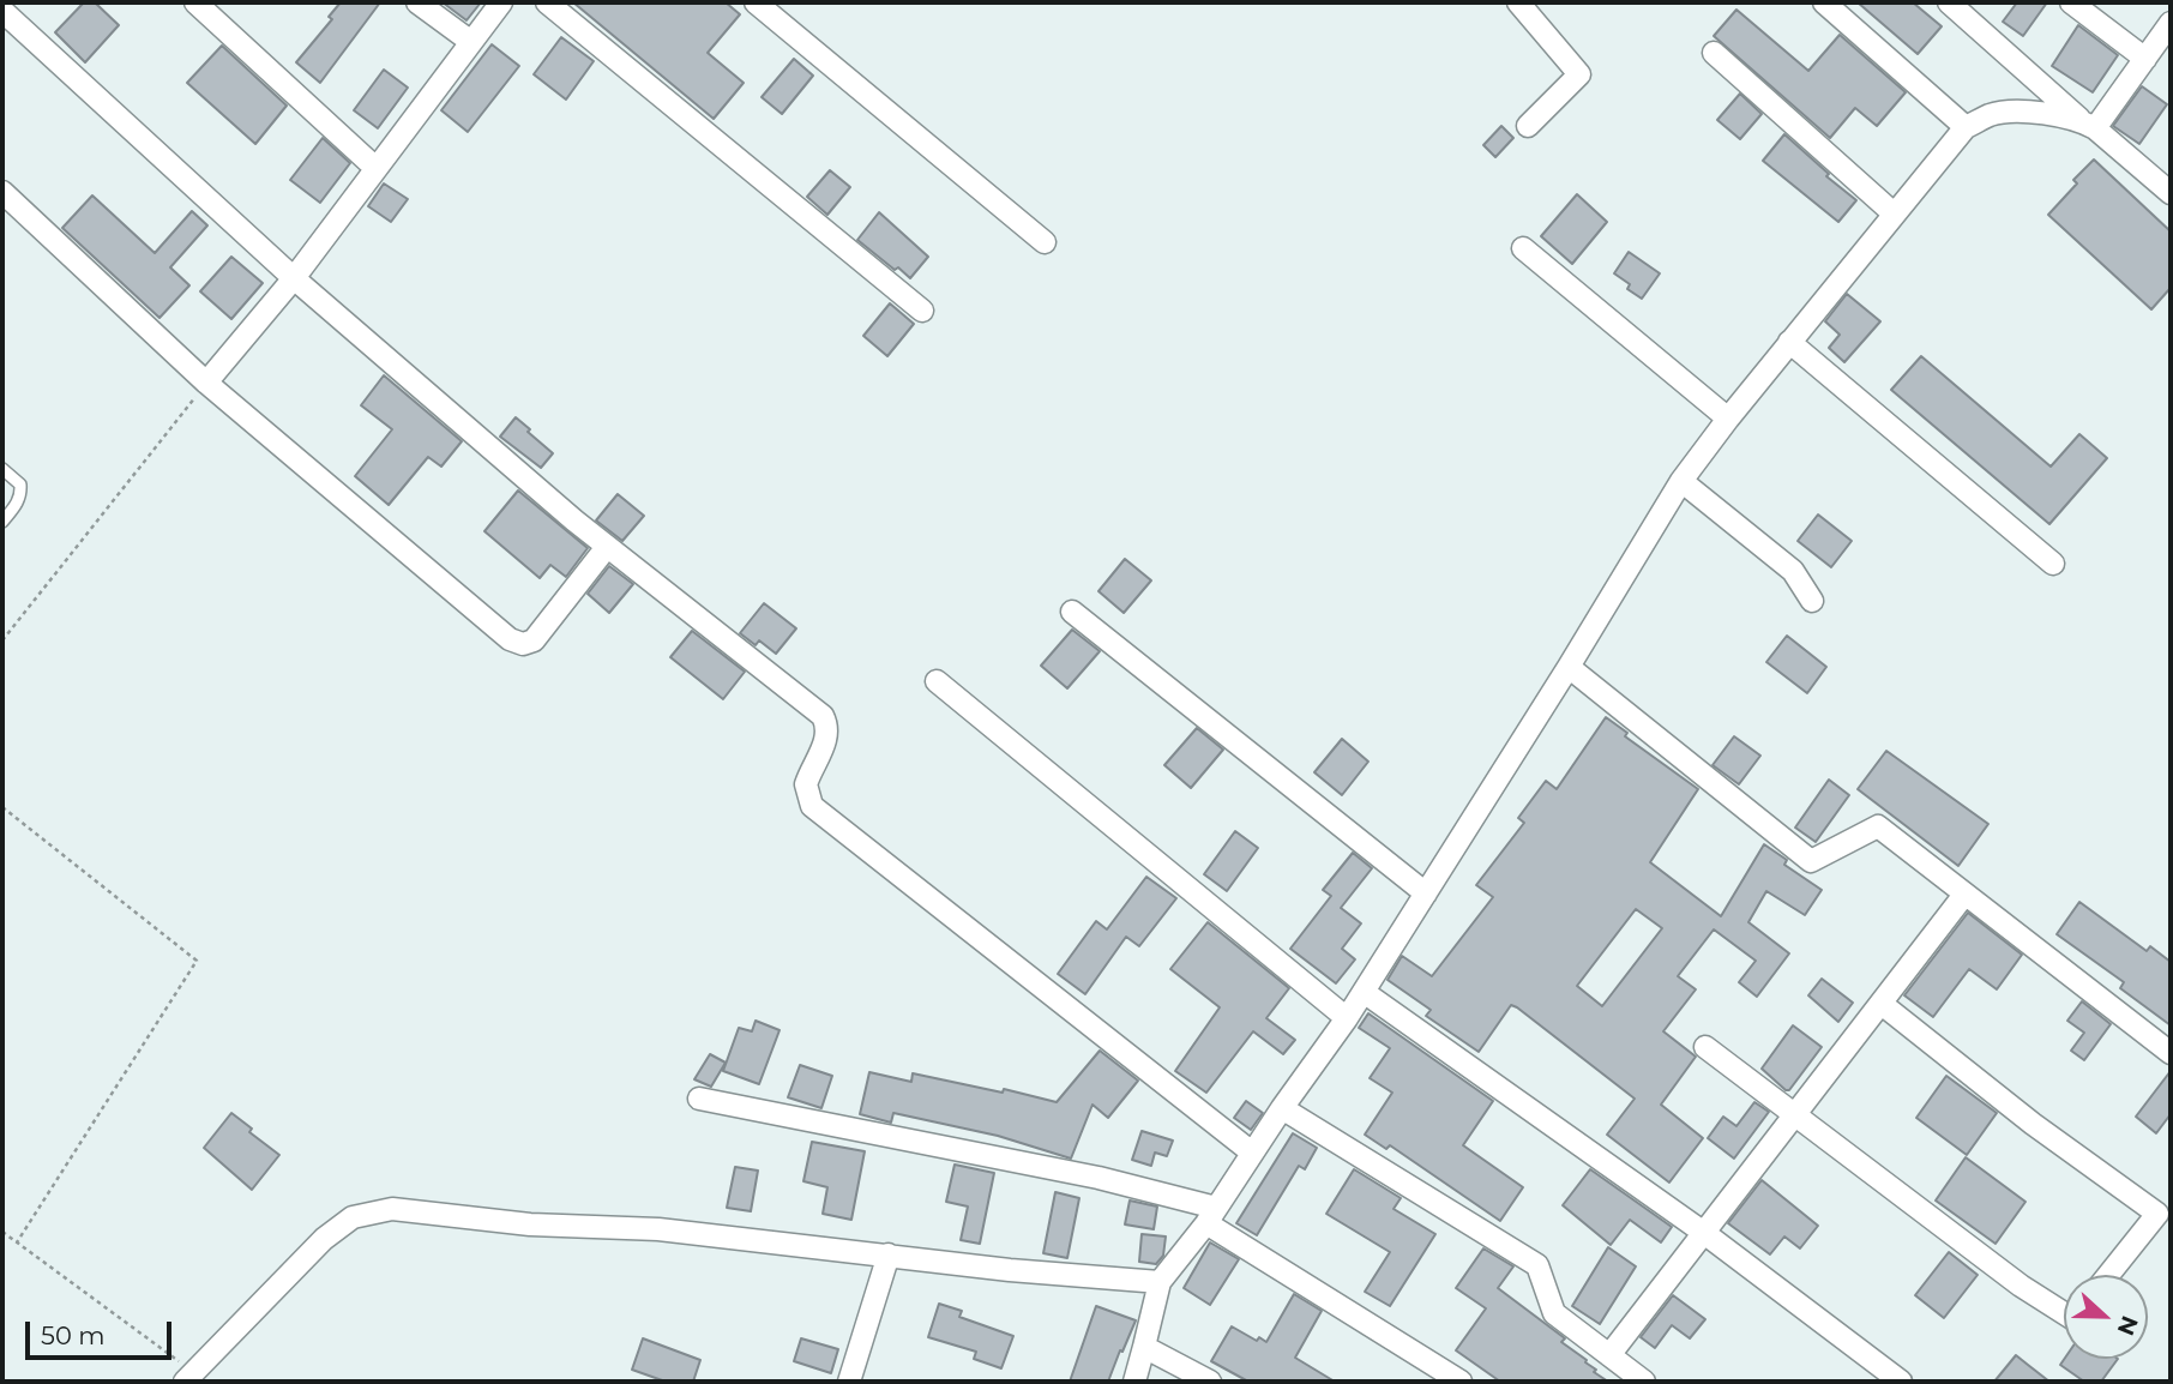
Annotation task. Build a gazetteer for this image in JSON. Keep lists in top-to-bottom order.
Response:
{
  "scale_bar": "50 m",
  "north": "right"
}
